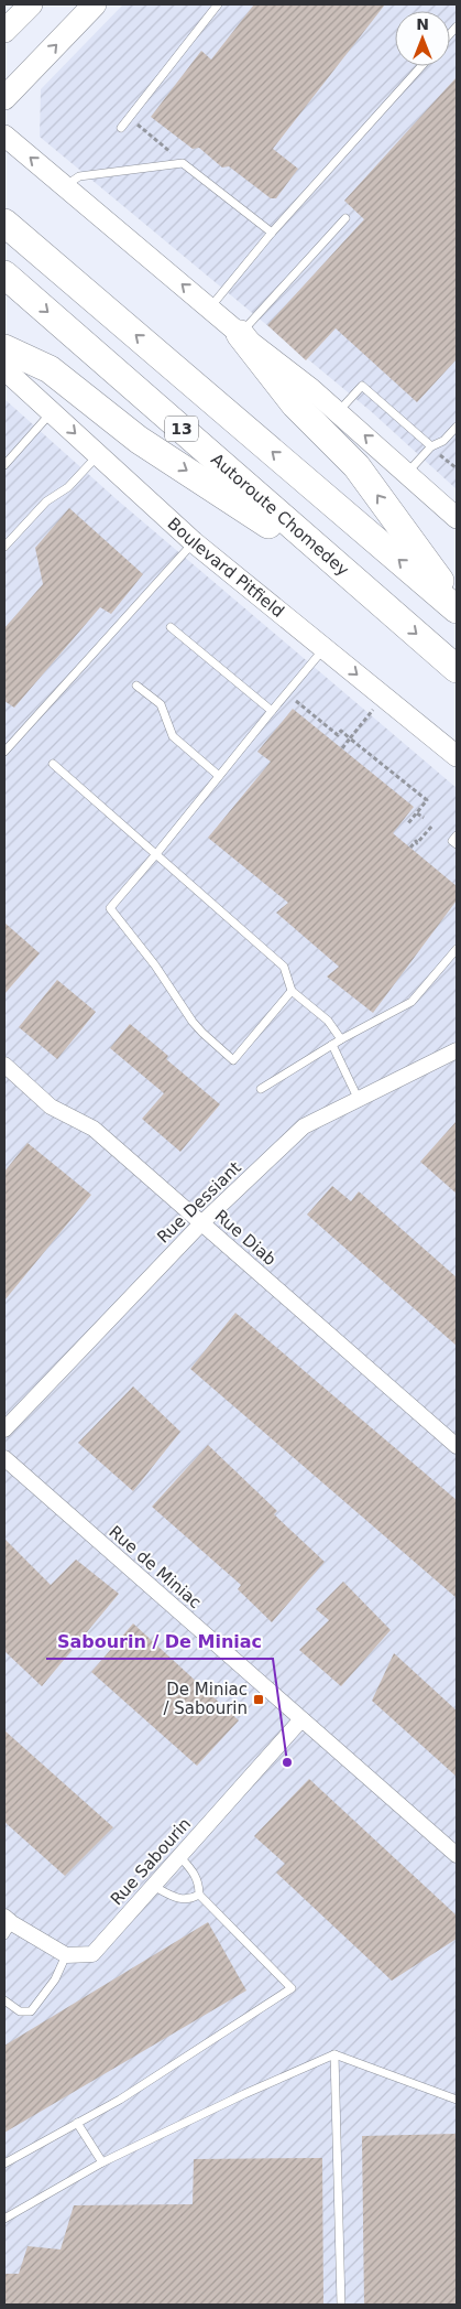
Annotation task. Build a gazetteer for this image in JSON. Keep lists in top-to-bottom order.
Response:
{
  "streets": {
    "highway": ["13", "Autoroute Chomedey"],
    "main road": ["Boulevard Pitfield"],
    "street": [
      "Rue Dessiant",
      "Rue Diab",
      "Rue de Miniac",
      "Rue Sabourin"
    ]
  },
  "crossings": [
    ["Rue Dessiant", "Rue Diab"],
    ["Rue de Miniac", "Rue Sabourin"]
  ],
  "places": {
    "transit": ["De Miniac / Sabourin"],
    "other": ["Sabourin / De Miniac"]
  },
  "north": "top"
}
